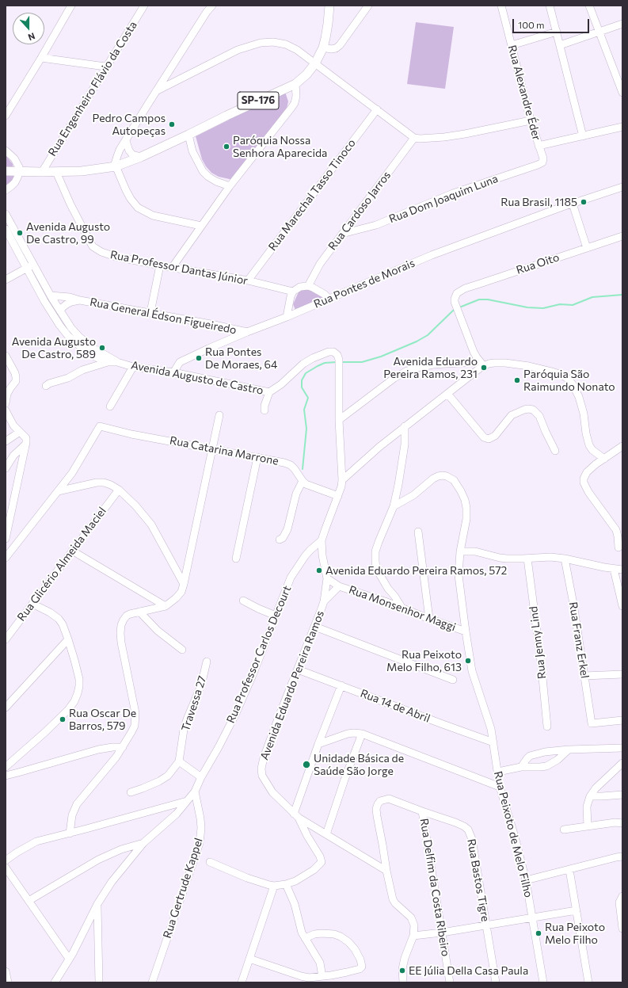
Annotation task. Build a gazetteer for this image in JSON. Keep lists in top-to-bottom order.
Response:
{
  "streets": {
    "main road": ["SP-176"],
    "street": [
      "Rua Engenheiro Flávio da Costa",
      "Rua Alexandre Éder",
      "Rua Marechal Tasso Tinoco",
      "Rua Dom Joaquim Luna",
      "Rua Cardoso Jarros",
      "Rua Oito",
      "Rua Professor Dantas Júnior",
      "Rua Pontes de Morais",
      "Rua General Édson Figueiredo",
      "Avenida Augusto de Castro",
      "Rua Catarina Marrone",
      "Rua Glicério Almeida Maciel",
      "Rua Monsenhor Maggi",
      "Rua Franz Erkel",
      "Rua Jenny Lind",
      "Rua Professor Carlos Decourt",
      "Avenida Eduardo Pereira Ramos",
      "Travessa 27",
      "Rua 14 de Abril",
      "Rua Peixoto de Melo Filho",
      "Rua Bastos Tigre",
      "Rua Delfim da Costa Ribeiro",
      "Rua Gertrude Kappel"
    ]
  },
  "crossings": [
    ["Rua Engenheiro Flávio da Costa", "SP-176"],
    ["Rua Alexandre Éder", "Rua Dom Joaquim Luna"],
    ["SP-176", "Rua Professor Dantas Júnior"],
    ["Rua Marechal Tasso Tinoco", "Rua Professor Dantas Júnior"],
    ["Rua Dom Joaquim Luna", "Rua Cardoso Jarros"],
    ["Rua Pontes de Morais", "Rua General Édson Figueiredo"],
    ["Rua Pontes de Morais", "Avenida Augusto de Castro"],
    ["Rua General Édson Figueiredo", "Avenida Augusto de Castro"],
    ["Rua Catarina Marrone", "Avenida Eduardo Pereira Ramos"],
    ["Rua Monsenhor Maggi", "Avenida Eduardo Pereira Ramos"],
    ["Rua Monsenhor Maggi", "Rua Peixoto de Melo Filho"],
    ["Rua Professor Carlos Decourt", "Avenida Eduardo Pereira Ramos"],
    ["Rua Professor Carlos Decourt", "Rua Gertrude Kappel"],
    ["Avenida Eduardo Pereira Ramos", "Rua 14 de Abril"],
    ["Rua 14 de Abril", "Rua Peixoto de Melo Filho"],
    ["Rua Bastos Tigre", "Rua Delfim da Costa Ribeiro"]
  ],
  "places": [
    "Pedro Campos Autopeças",
    "Paróquia Nossa Senhora Aparecida",
    "Rua Brasil, 1185",
    "Avenida Augusto De Castro, 99",
    "Avenida Augusto De Castro, 589",
    "Rua Pontes De Moraes, 64",
    "Avenida Eduardo Pereira Ramos, 231",
    "Paróquia São Raimundo Nonato",
    "Avenida Eduardo Pereira Ramos, 572",
    "Rua Peixoto Melo Filho, 613",
    "Rua Oscar De Barros, 579",
    "Unidade Básica de Saúde São Jorge",
    "Rua Peixoto Melo Filho",
    "EE Júlia Della Casa Paula"
  ],
  "scale_bar": "100 m",
  "north": "bottom"
}
